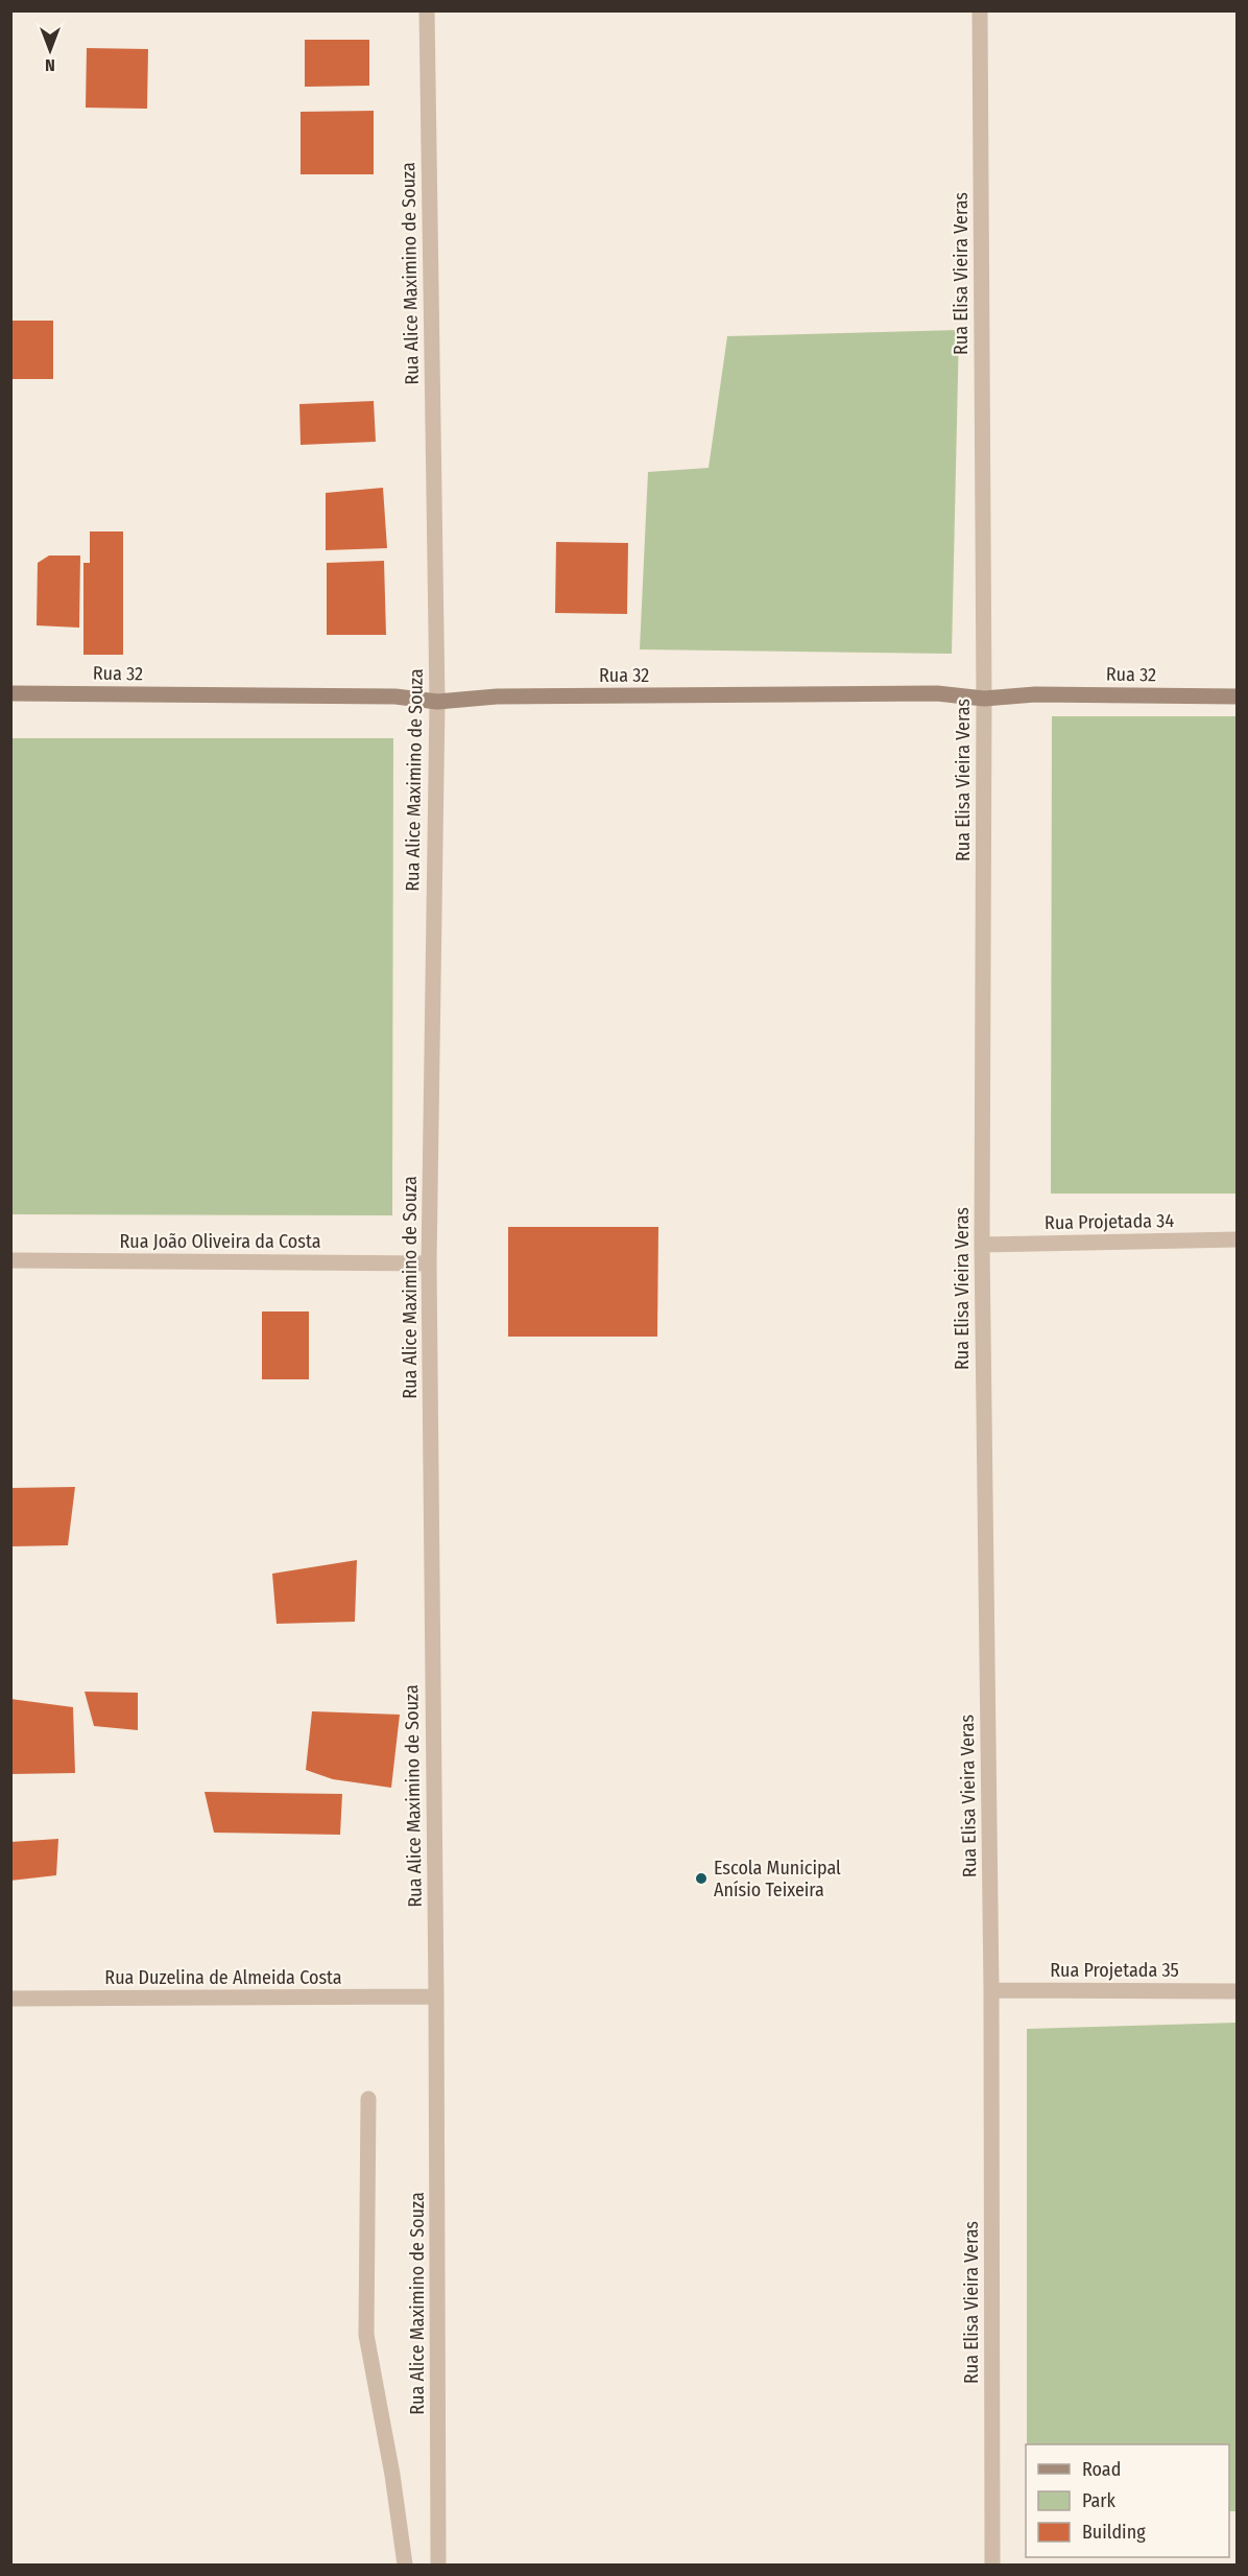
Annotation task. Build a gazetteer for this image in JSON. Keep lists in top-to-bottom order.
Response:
{
  "streets": {
    "main road": ["Rua 32"],
    "street": [
      "Rua Alice Maximino de Souza",
      "Rua Elisa Vieira Veras",
      "Rua Projetada 34",
      "Rua João Oliveira da Costa",
      "Rua Projetada 35",
      "Rua Duzelina de Almeida Costa"
    ]
  },
  "crossings": [
    ["Rua Alice Maximino de Souza", "Rua 32"],
    ["Rua Alice Maximino de Souza", "Rua João Oliveira da Costa"],
    ["Rua Alice Maximino de Souza", "Rua Duzelina de Almeida Costa"],
    ["Rua Elisa Vieira Veras", "Rua 32"],
    ["Rua Elisa Vieira Veras", "Rua Projetada 34"],
    ["Rua Elisa Vieira Veras", "Rua Projetada 35"]
  ],
  "places": ["Escola Municipal Anísio Teixeira"],
  "legend": ["Road", "Park", "Building"],
  "north": "bottom"
}
